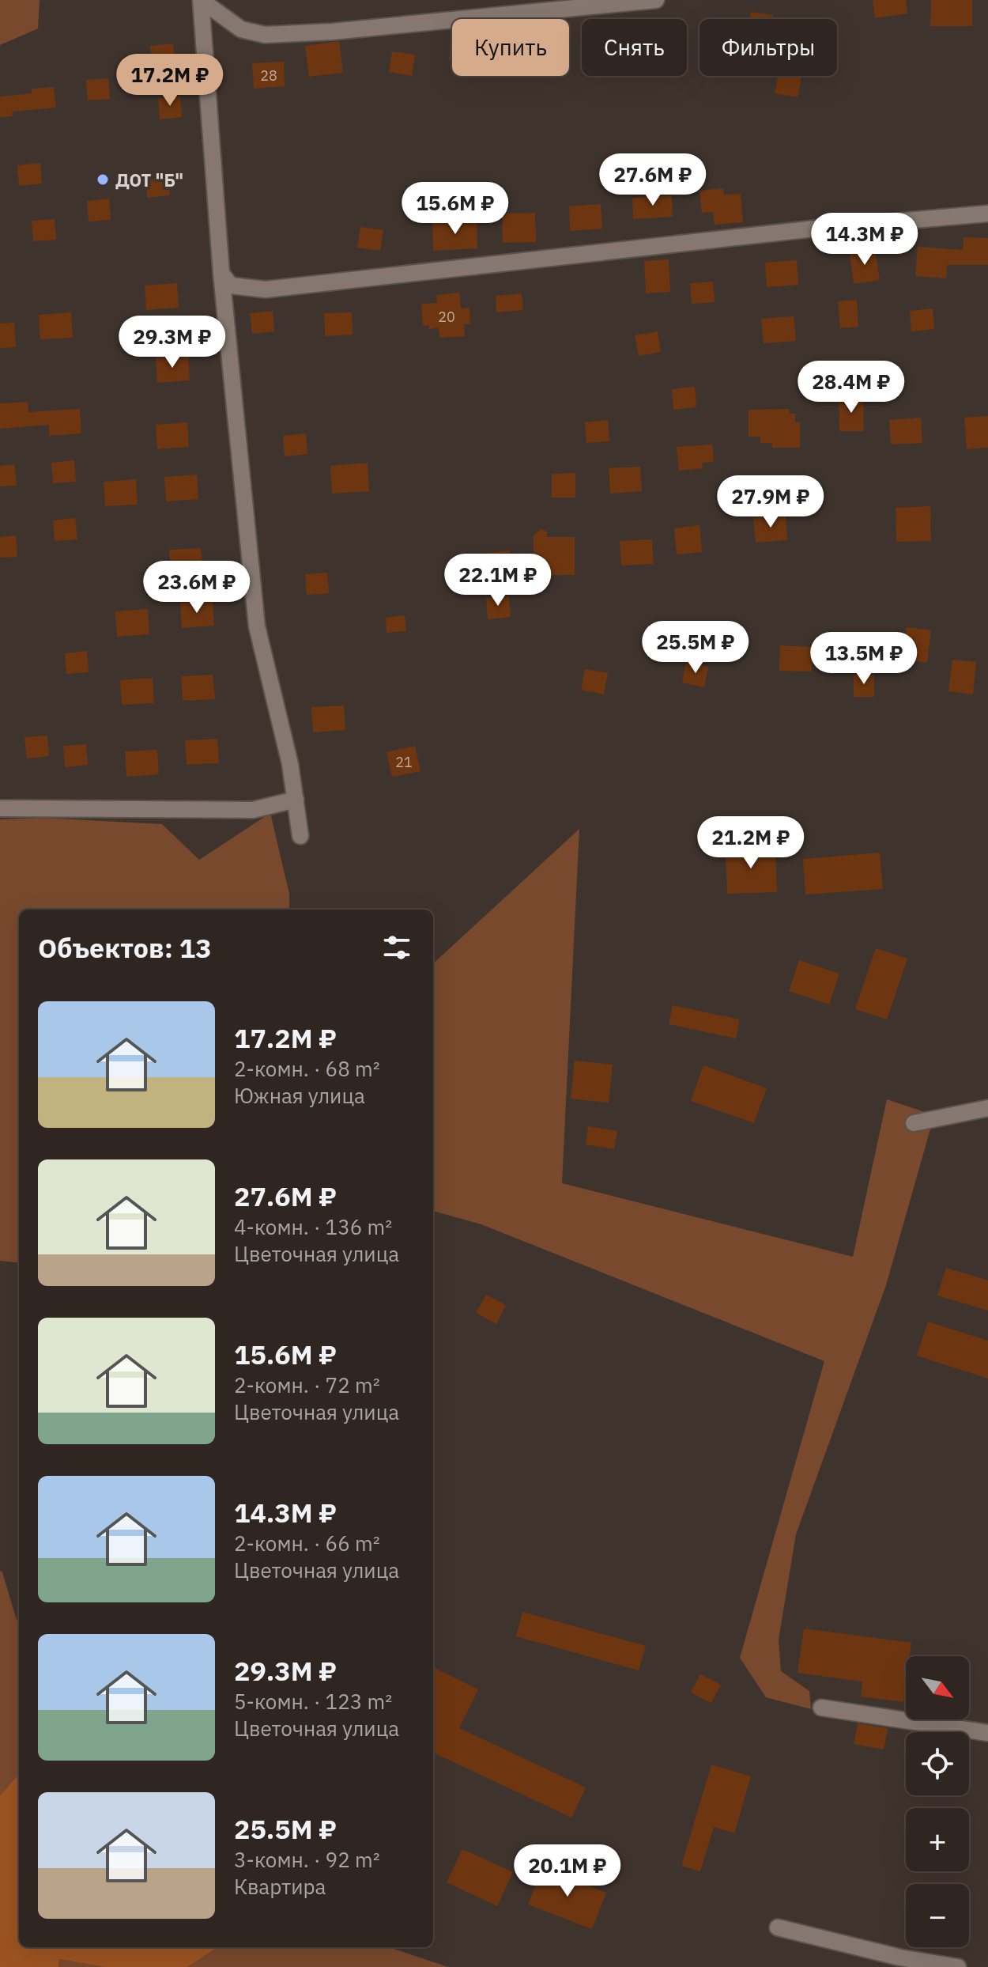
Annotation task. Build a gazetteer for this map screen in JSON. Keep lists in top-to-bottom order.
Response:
{
  "places": ["ДОТ \"Б\""],
  "house_numbers": ["28", "20", "21"],
  "north": "bottom right",
  "page": {
    "chip": ["Купить", "Снять", "Фильтры"],
    "price": [
      "17.2M ₽",
      "27.6M ₽",
      "15.6M ₽",
      "14.3M ₽",
      "29.3M ₽",
      "28.4M ₽",
      "27.9M ₽",
      "22.1M ₽",
      "23.6M ₽",
      "25.5M ₽",
      "13.5M ₽",
      "21.2M ₽",
      "20.1M ₽"
    ],
    "heading": "Объектов: 13",
    "list": [
      {
        "name": "17.2M ₽",
        "note": "2-комн. · 68 m² · Южная улица"
      },
      {
        "name": "27.6M ₽",
        "note": "4-комн. · 136 m² · Цветочная улица"
      },
      {
        "name": "15.6M ₽",
        "note": "2-комн. · 72 m² · Цветочная улица"
      },
      {
        "name": "14.3M ₽",
        "note": "2-комн. · 66 m² · Цветочная улица"
      },
      {
        "name": "29.3M ₽",
        "note": "5-комн. · 123 m² · Цветочная улица"
      },
      {
        "name": "25.5M ₽",
        "note": "3-комн. · 92 m² · Квартира"
      }
    ],
    "map_buttons": ["+", "−"]
  }
}
